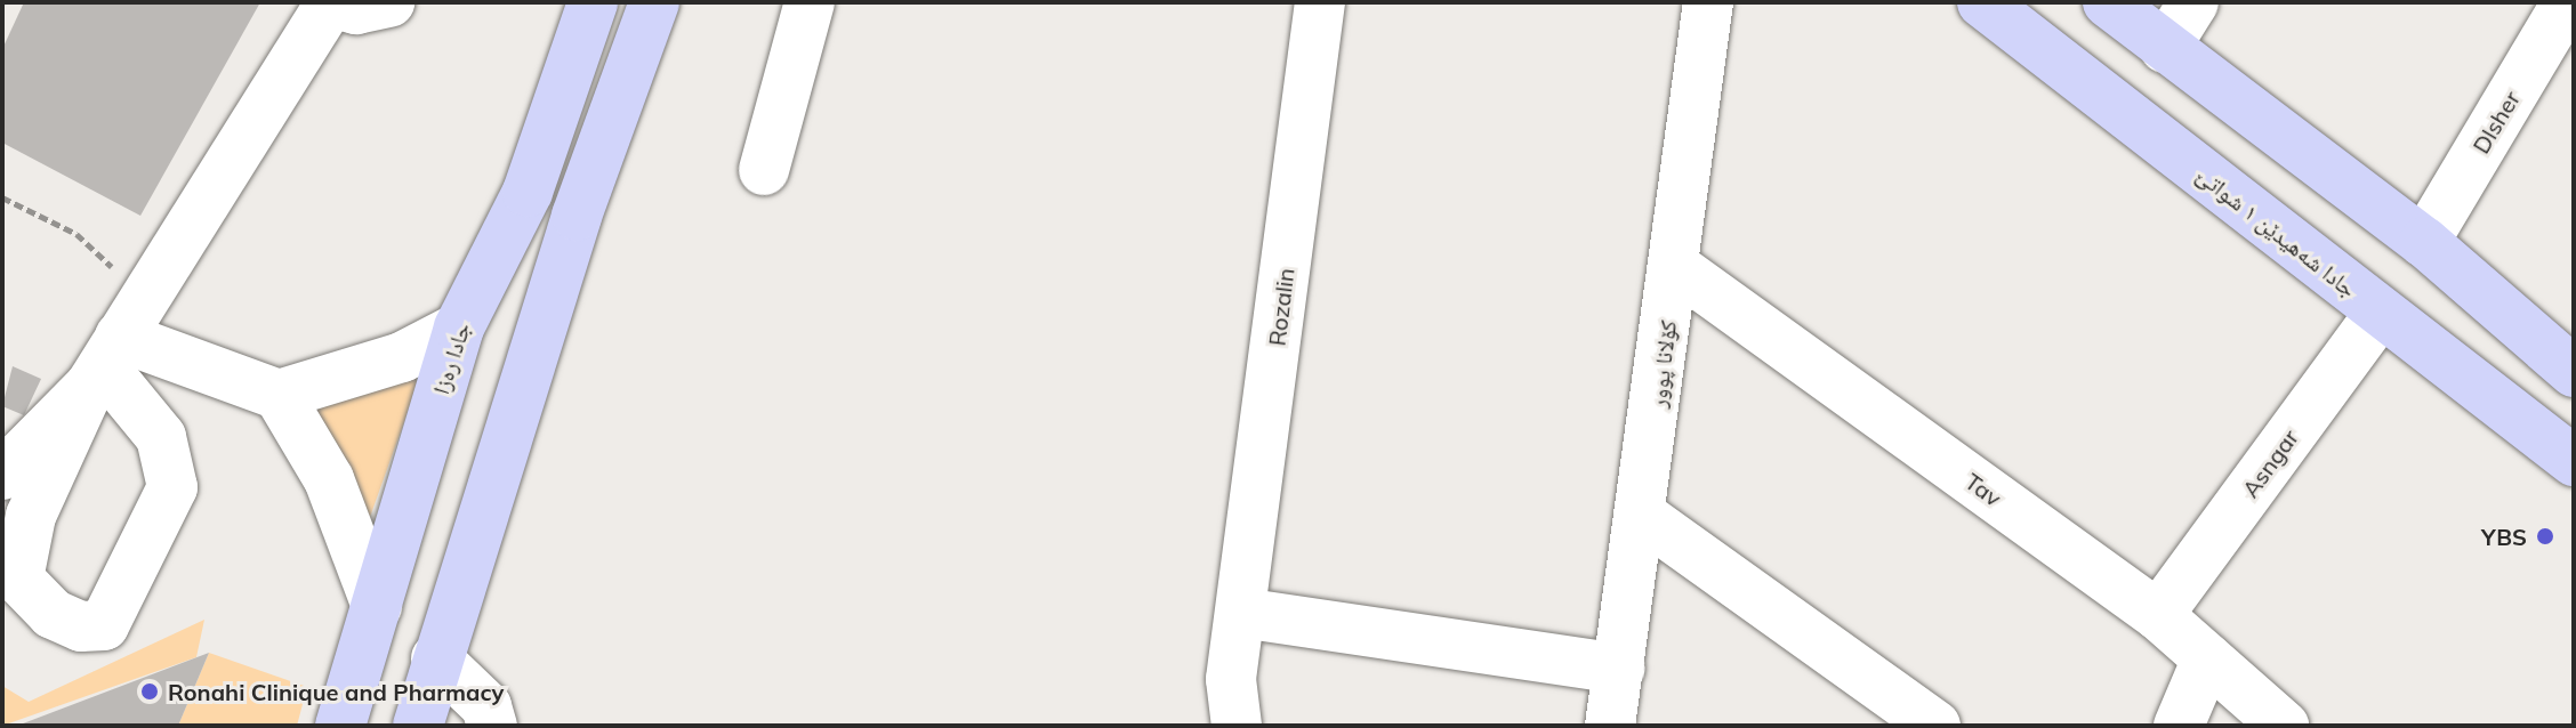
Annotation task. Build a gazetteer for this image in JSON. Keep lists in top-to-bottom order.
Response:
{
  "streets": {
    "main road": ["جادا شەهیدێن ١ شواتێ", "جادا ره‌زا"],
    "street": [
      "Dlsher",
      "Rozalin",
      "کۆلانا پوور",
      "Asngar",
      "Tav"
    ]
  },
  "crossings": [
    ["جادا شەهیدێن ١ شواتێ", "Asngar"],
    ["کۆلانا پوور", "Tav"],
    ["Asngar", "Tav"]
  ],
  "places": ["YBS", "Ronahi Clinique and Pharmacy"]
}
